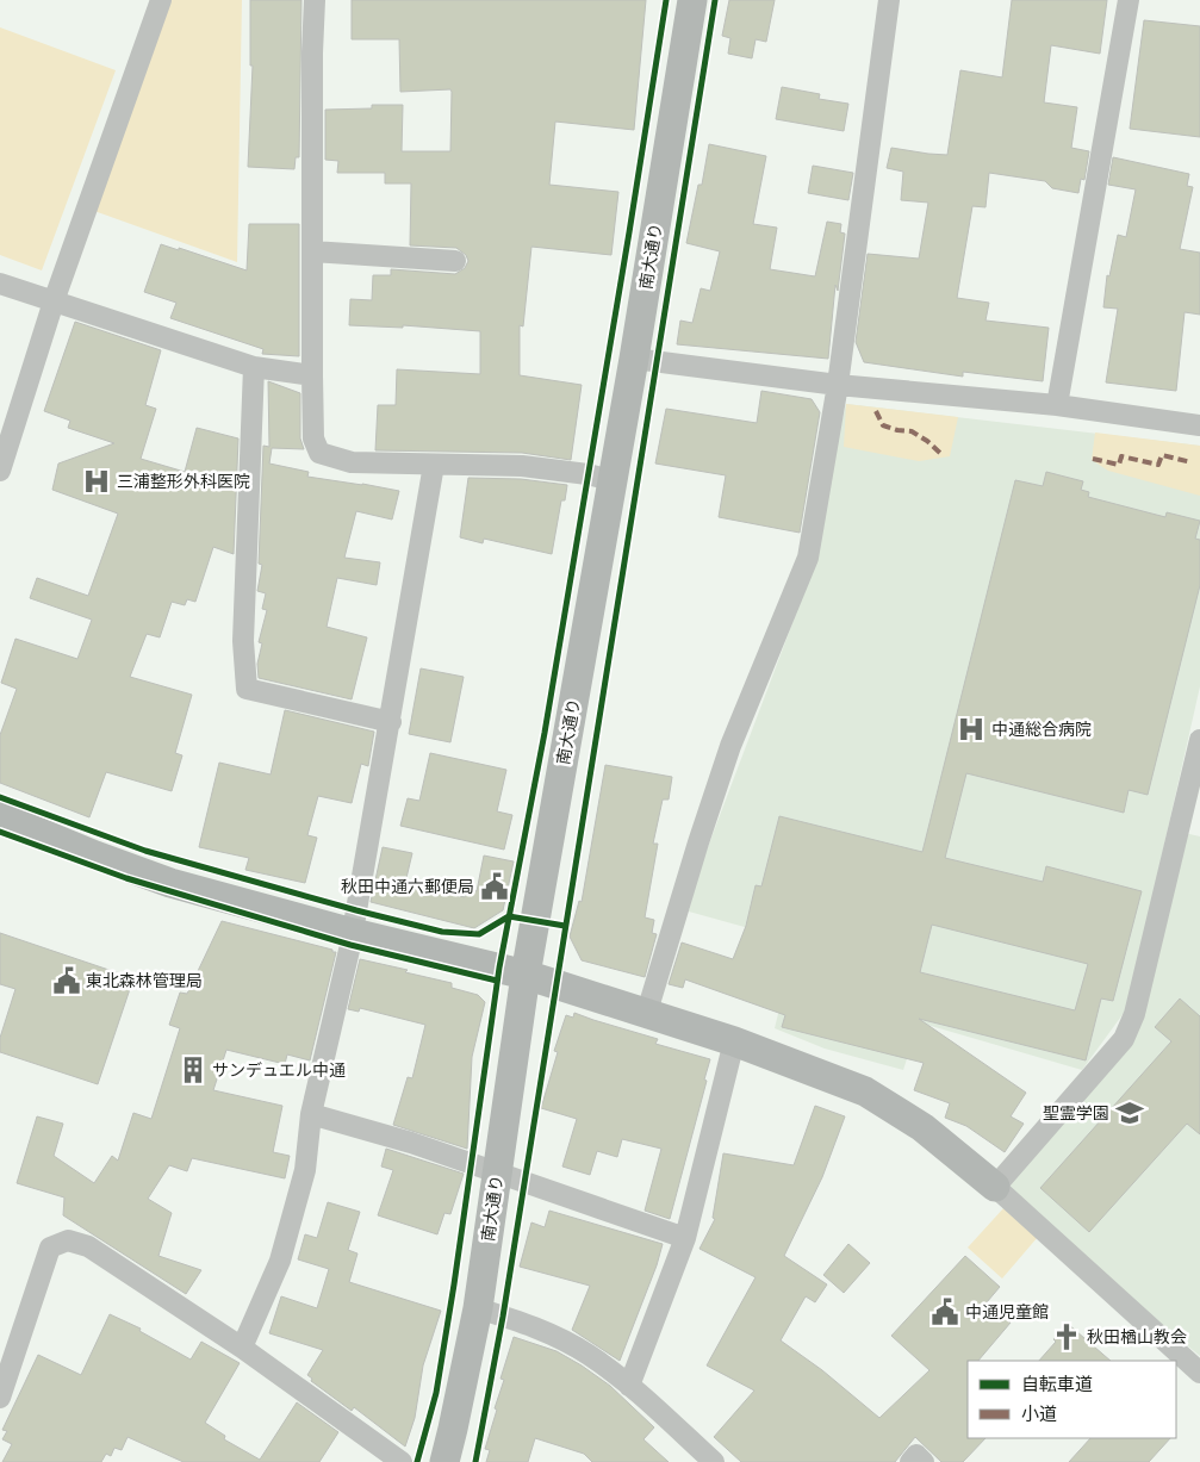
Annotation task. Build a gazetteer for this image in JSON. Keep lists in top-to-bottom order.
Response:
{
  "streets": {
    "street": ["南大通り"]
  },
  "places": {
    "hospital": ["三浦整形外科医院", "中通総合病院"],
    "public building": ["秋田中通六郵便局", "東北森林管理局", "中通児童館"],
    "building": ["サンデュエル中通"],
    "school or university": ["聖霊学園"],
    "church": ["秋田楢山教会"]
  },
  "legend": ["自転車道", "小道"]
}
